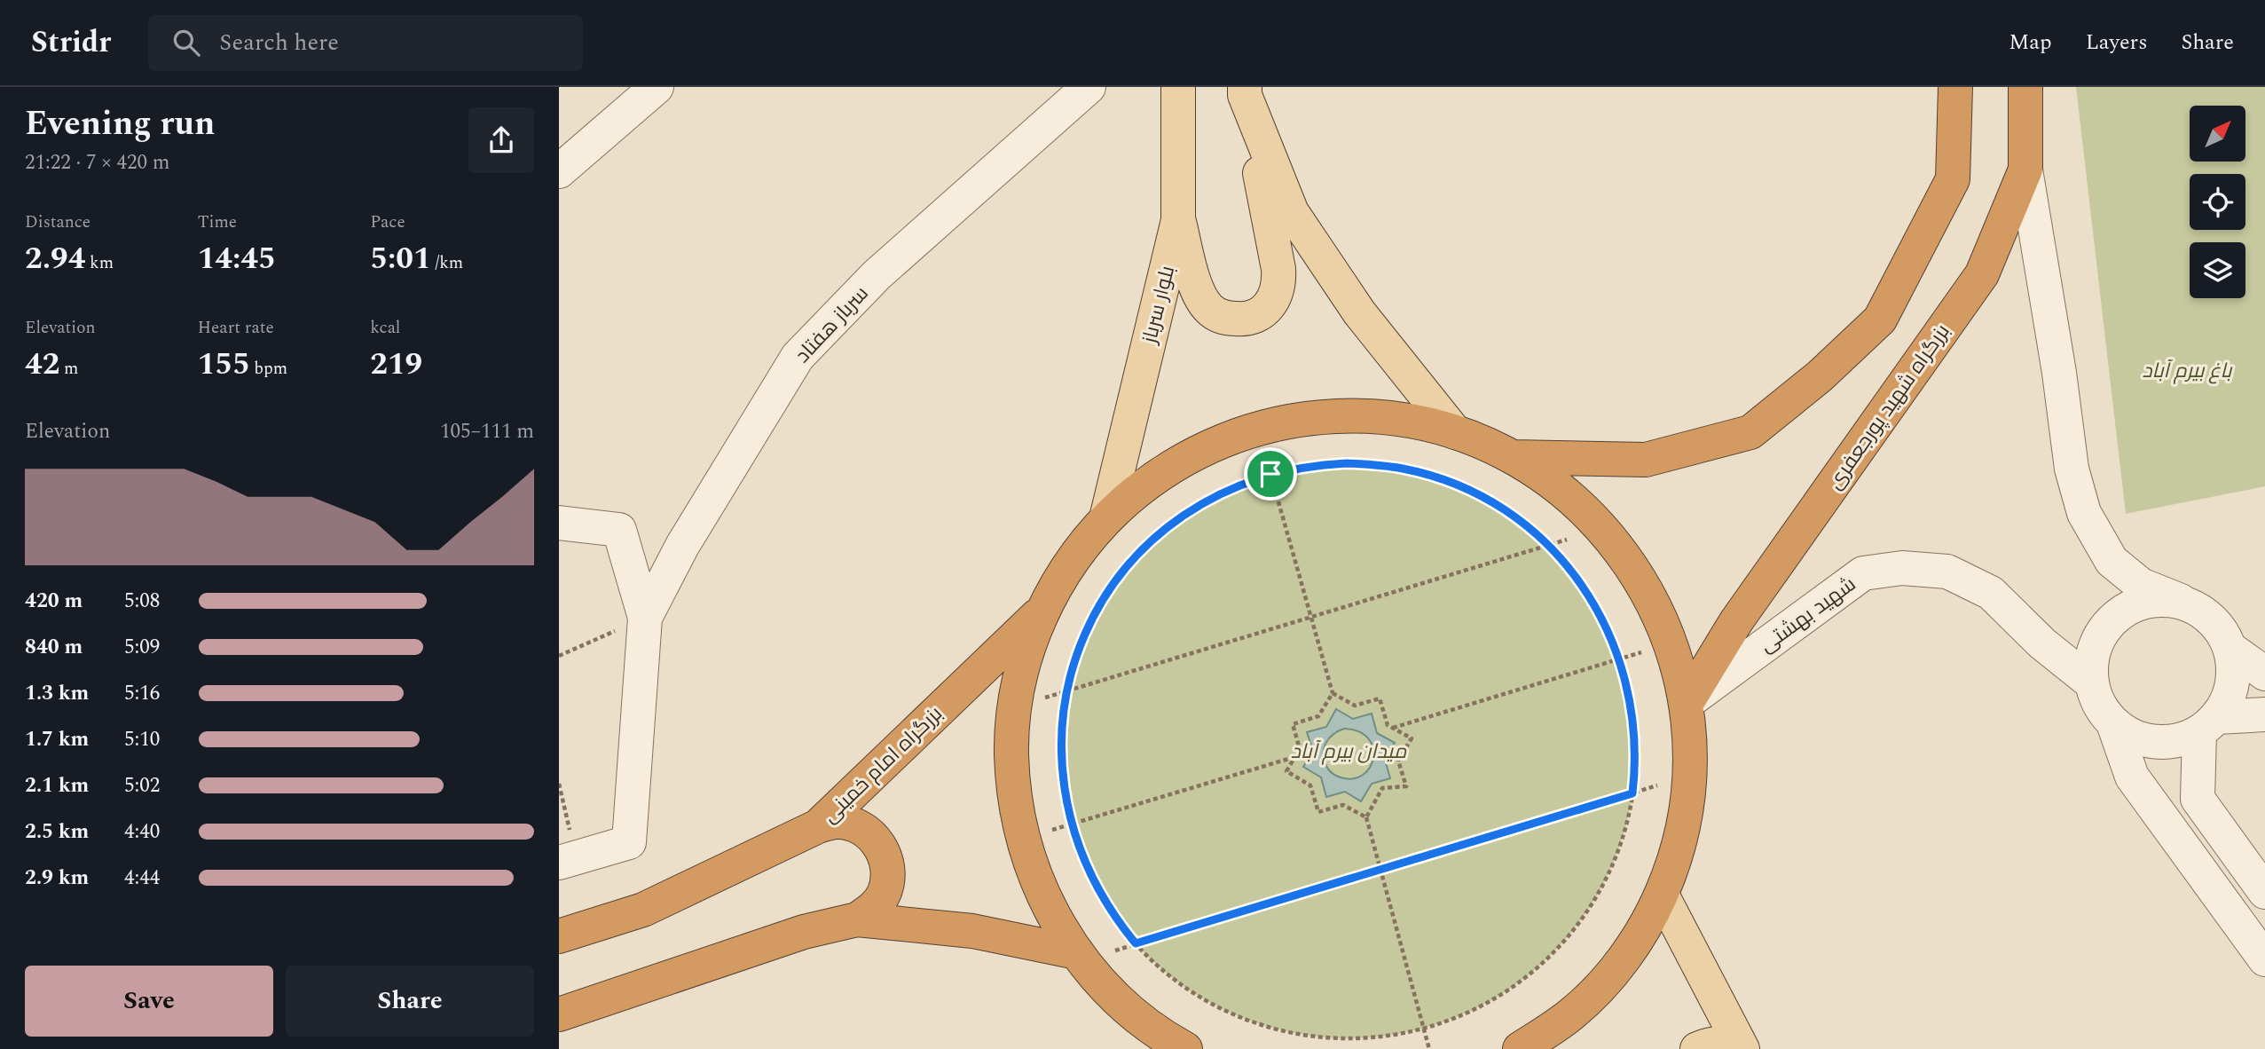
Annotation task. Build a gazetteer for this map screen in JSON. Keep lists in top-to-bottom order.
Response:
{
  "streets": {
    "highway": ["بزرگراه شهید پورجعفری", "بزرگراه امام خمینی"],
    "main road": ["بلوار سرباز"],
    "street": ["سرباز هفتاد", "شهید بهشتی"]
  },
  "crossings": [
    ["بزرگراه شهید پورجعفری", "شهید بهشتی"]
  ],
  "parks": ["باغ بیرم آباد", "میدان بیرم آباد"],
  "north": "top right",
  "page": {
    "header": "Stridr",
    "search": "Search here",
    "nav": ["Map", "Layers", "Share"],
    "heading": ["Evening run", "21:22 · 7 × 420 m"],
    "stats": [
      ["Distance", "2.94 km"],
      ["Time", "14:45"],
      ["Pace", "5:01 /km"],
      ["Elevation", "42 m"],
      ["Heart rate", "155 bpm"],
      ["kcal", "219"]
    ],
    "chart": ["Elevation", "105–111 m"],
    "list": [
      {
        "name": "420 m",
        "note": "5:08"
      },
      {
        "name": "840 m",
        "note": "5:09"
      },
      {
        "name": "1.3 km",
        "note": "5:16"
      },
      {
        "name": "1.7 km",
        "note": "5:10"
      },
      {
        "name": "2.1 km",
        "note": "5:02"
      },
      {
        "name": "2.5 km",
        "note": "4:40"
      },
      {
        "name": "2.9 km",
        "note": "4:44"
      }
    ],
    "buttons": ["Save", "Share"]
  }
}
